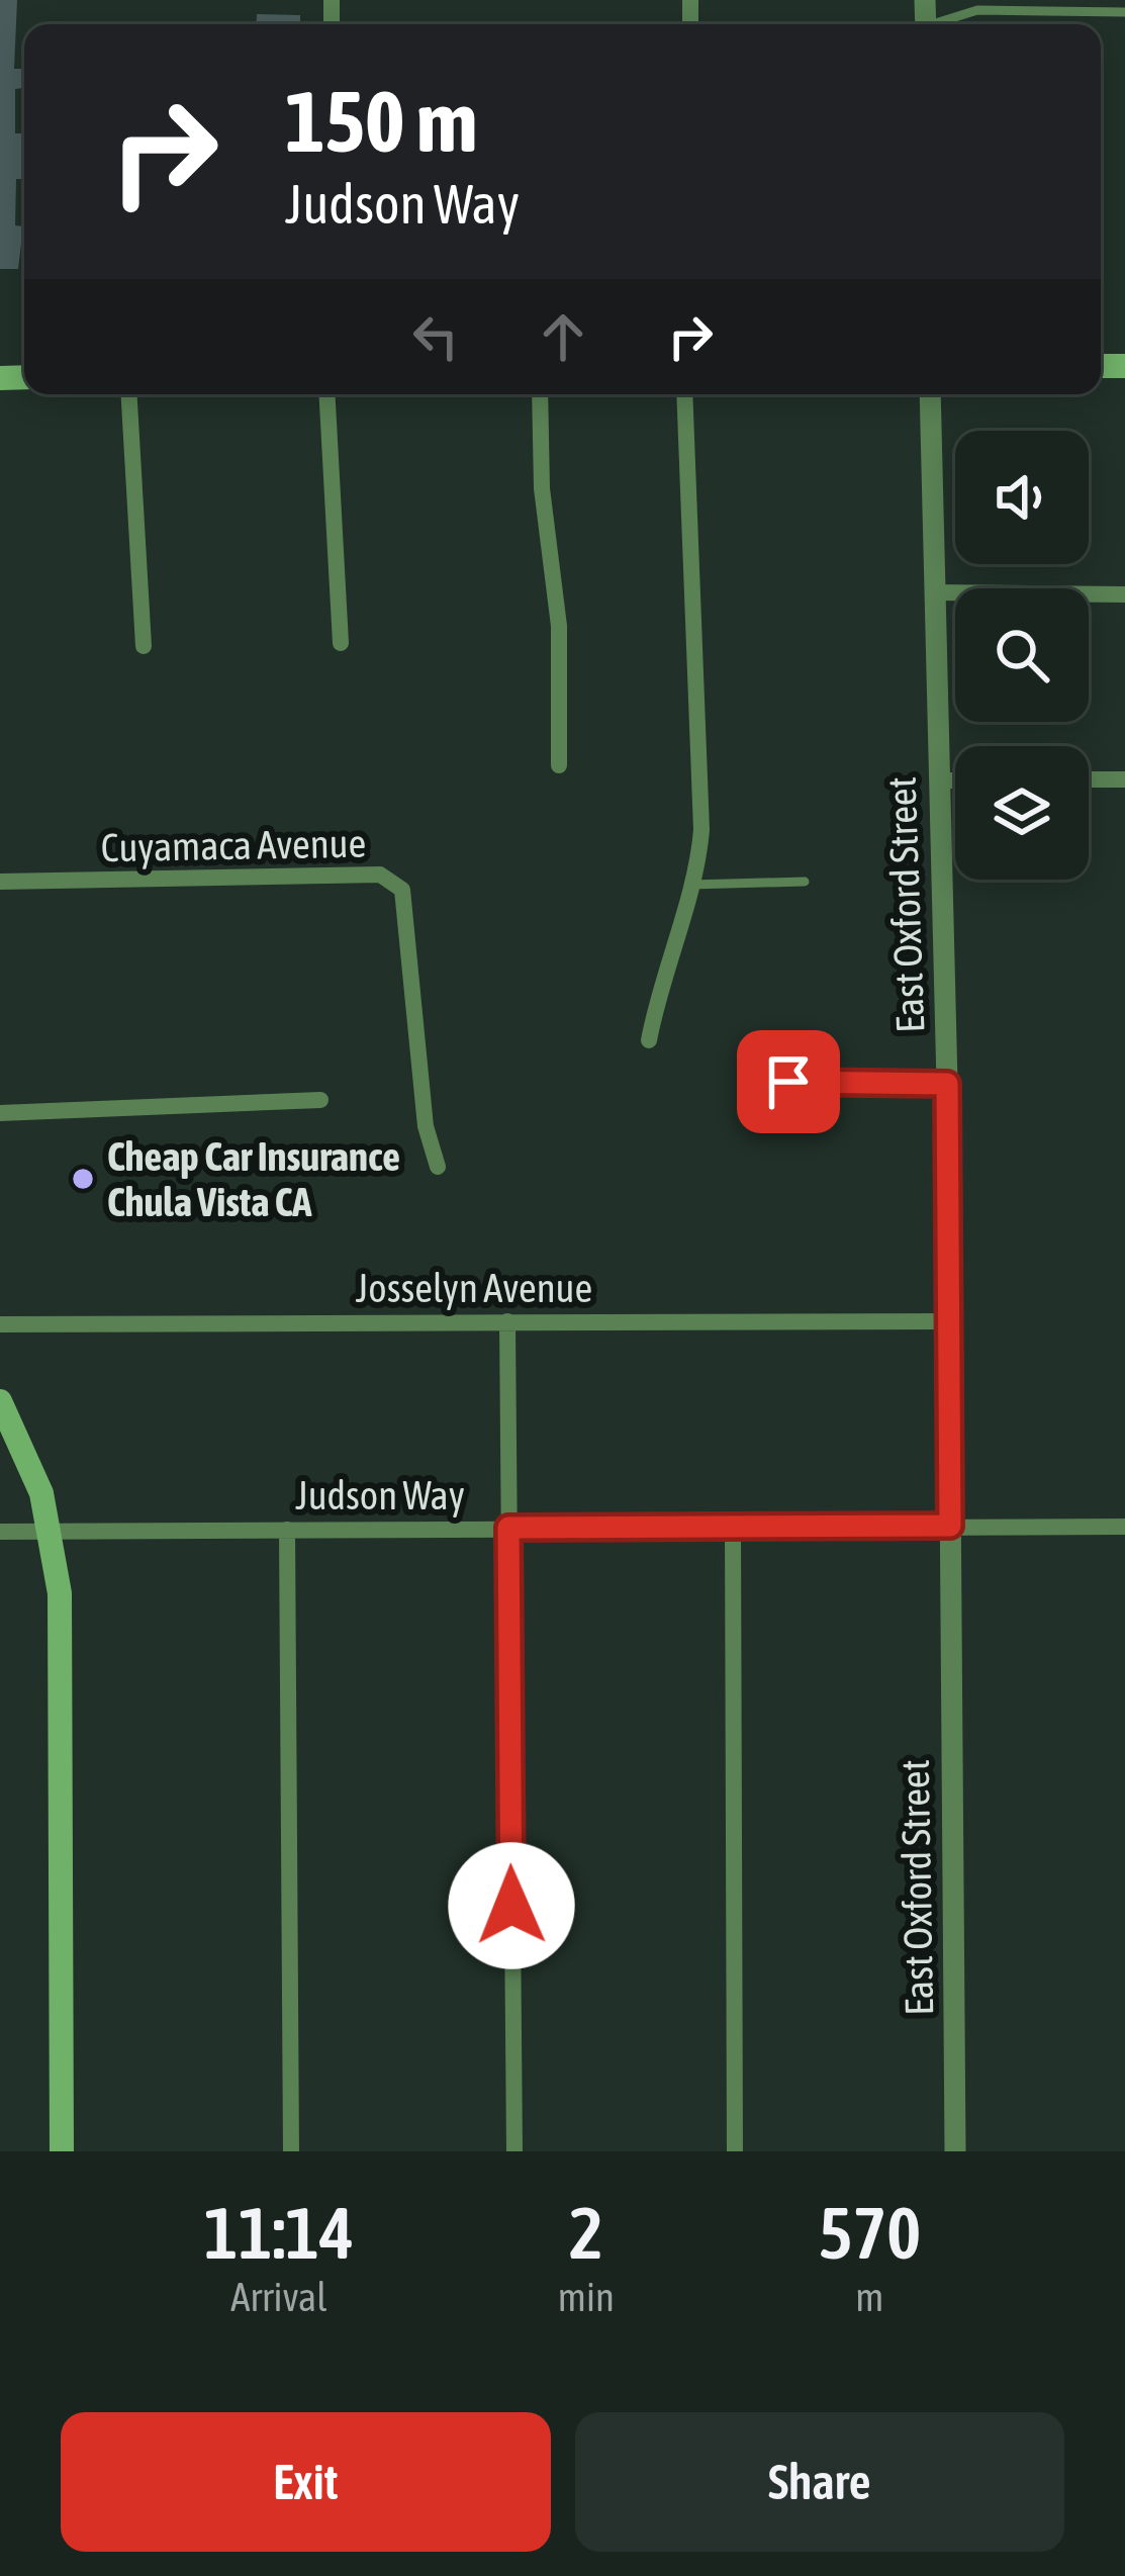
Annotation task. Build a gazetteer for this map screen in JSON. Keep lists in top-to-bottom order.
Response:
{
  "streets": {
    "street": [
      "Cuyamaca Avenue",
      "East Oxford Street",
      "Josselyn Avenue",
      "Judson Way"
    ]
  },
  "crossings": [
    ["East Oxford Street", "Josselyn Avenue"],
    ["East Oxford Street", "Judson Way"]
  ],
  "places": ["Cheap Car Insurance Chula Vista CA"],
  "page": {
    "turn": ["150 m", "Judson Way"],
    "eta": [
      "11:14",
      "Arrival",
      "2",
      "min",
      "570",
      "m"
    ],
    "buttons": ["Exit", "Share"]
  }
}
